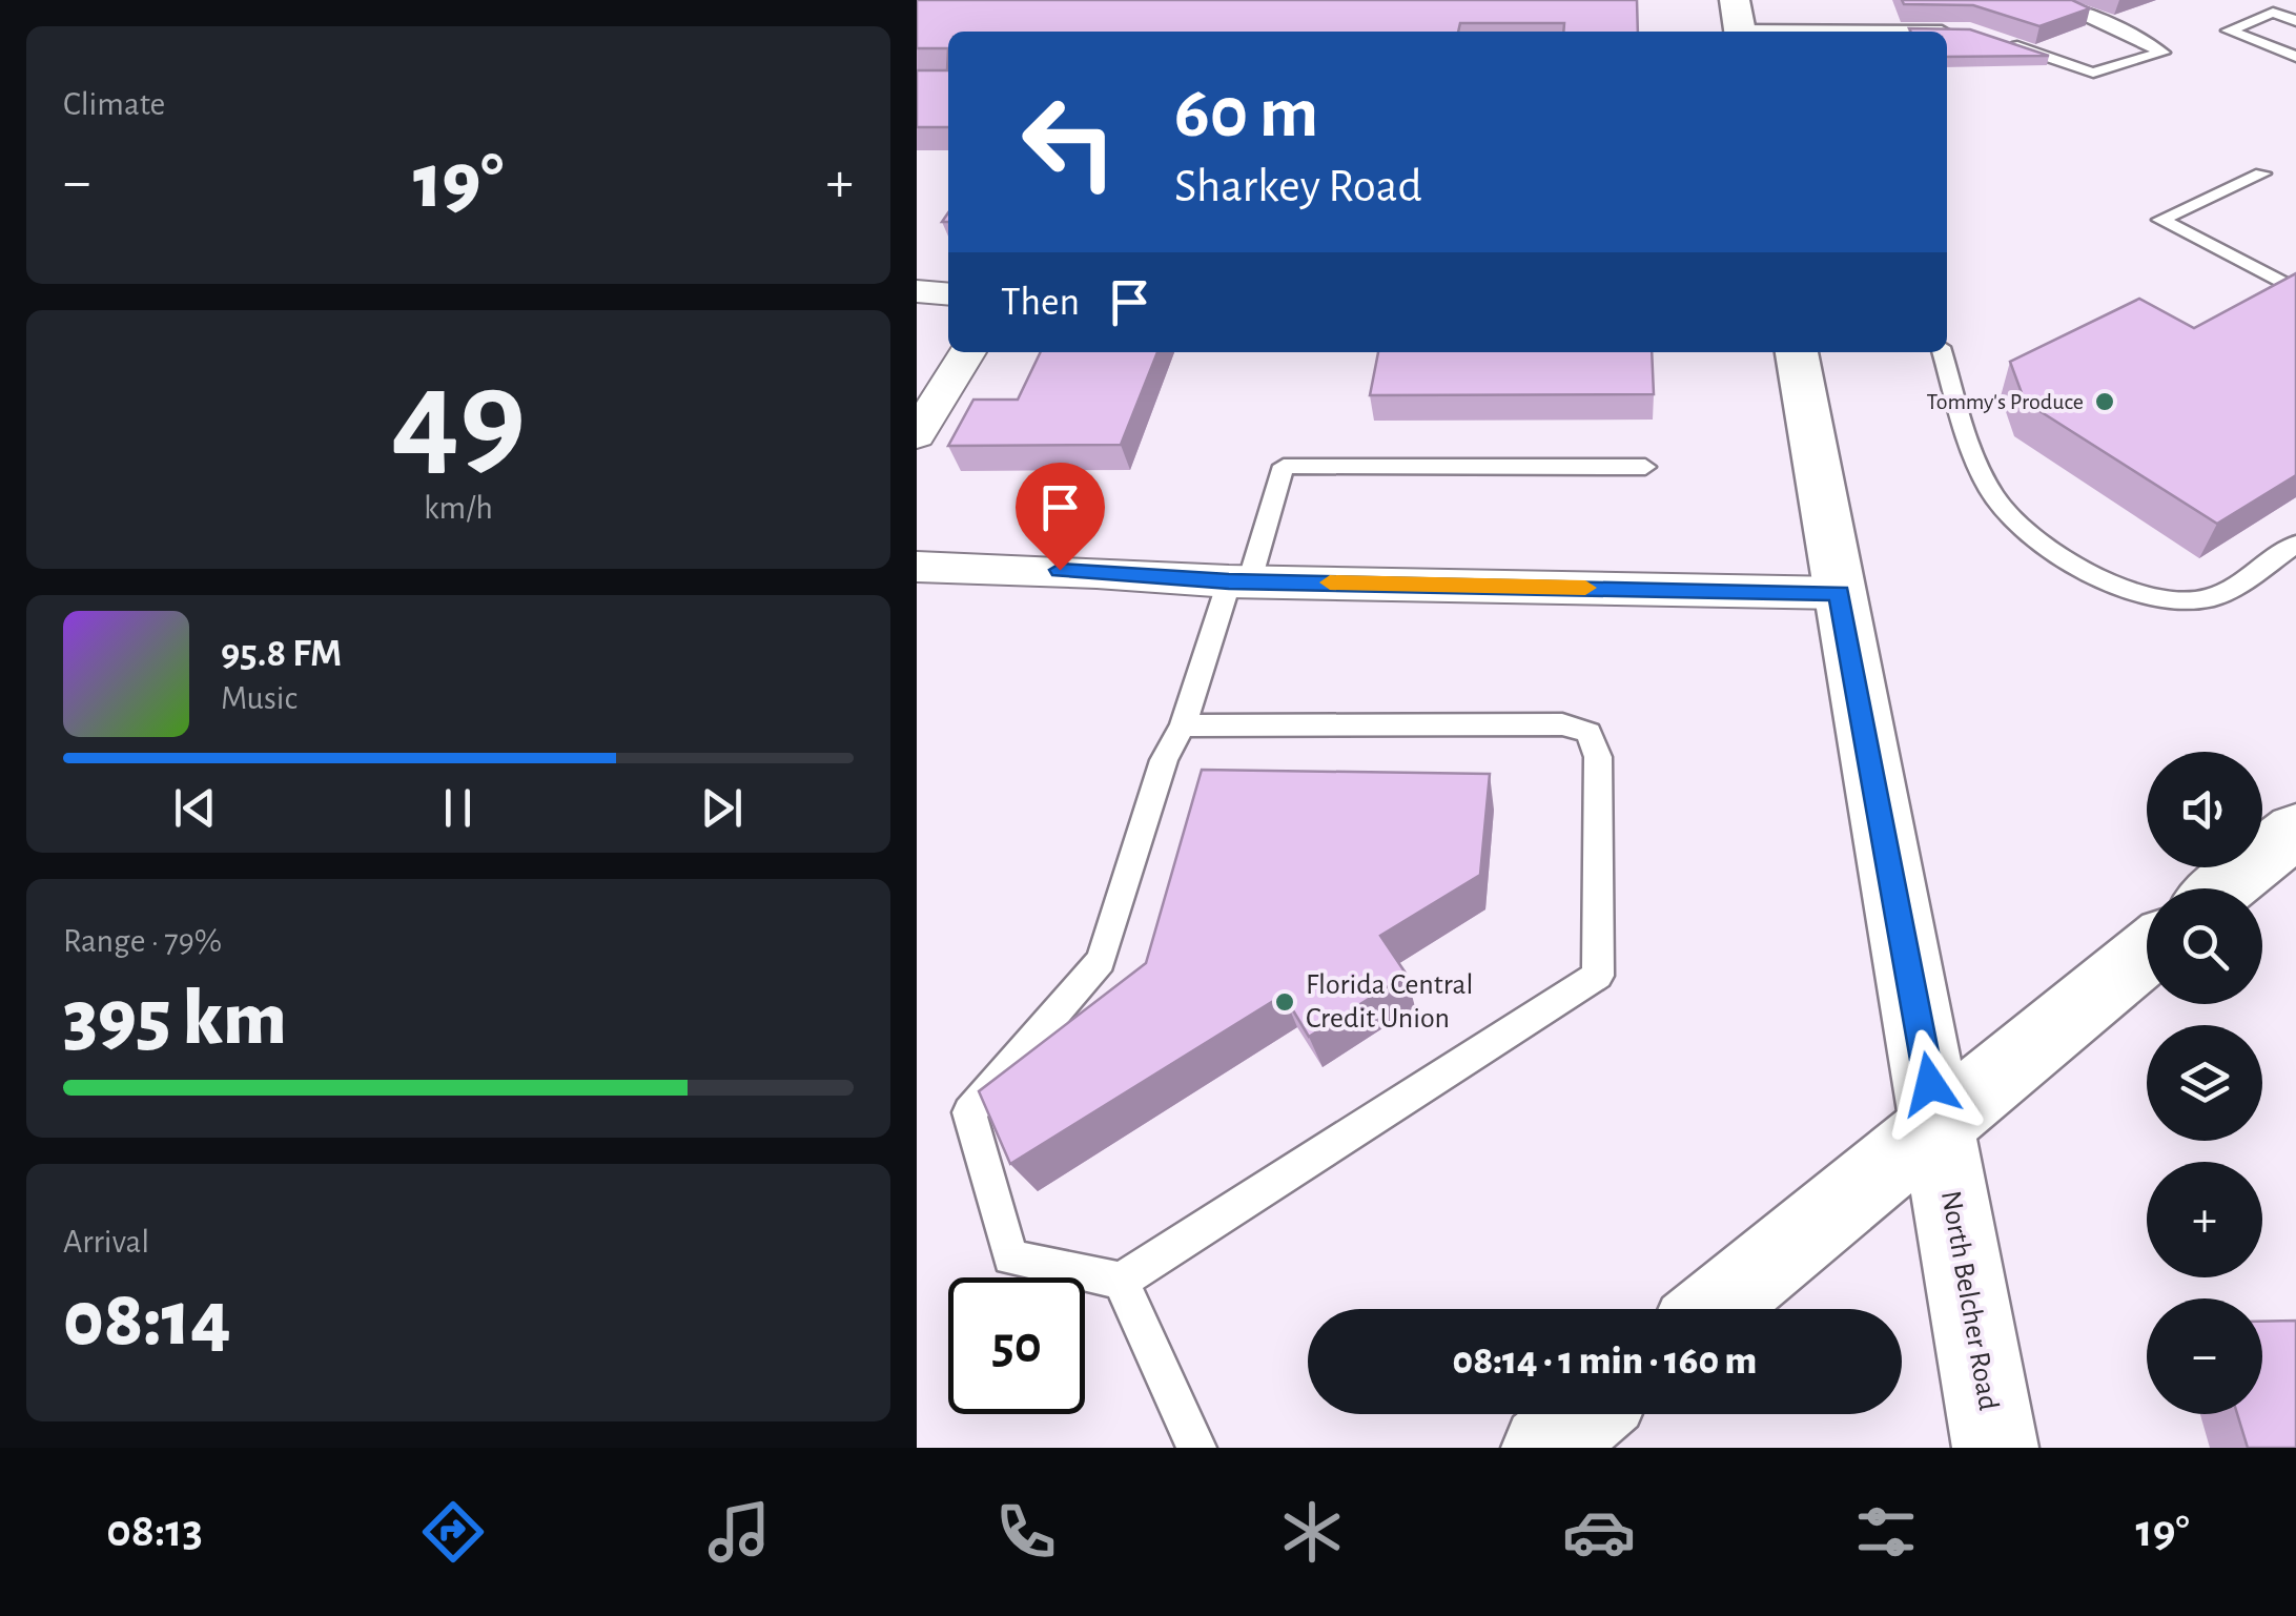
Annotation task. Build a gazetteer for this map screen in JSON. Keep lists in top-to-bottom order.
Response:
{
  "streets": {
    "main road": ["North Belcher Road"]
  },
  "places": ["Tommy's Produce", "Florida Central Credit Union"],
  "page": {
    "tile": [
      "Climate",
      ["49", "km/h"],
      ["Range · 79%", "395 km"],
      ["Arrival", "08:14"]
    ],
    "turn": ["60 m", "Sharkey Road"],
    "heat": ["−", "19°", "+"],
    "then": "Then",
    "song": ["95.8 FM", "Music"],
    "map_buttons": ["+", "−"],
    "limit": "50",
    "trip": "08:14 · 1 min · 160 m",
    "tabs": ["08:13", "19°"]
  }
}
